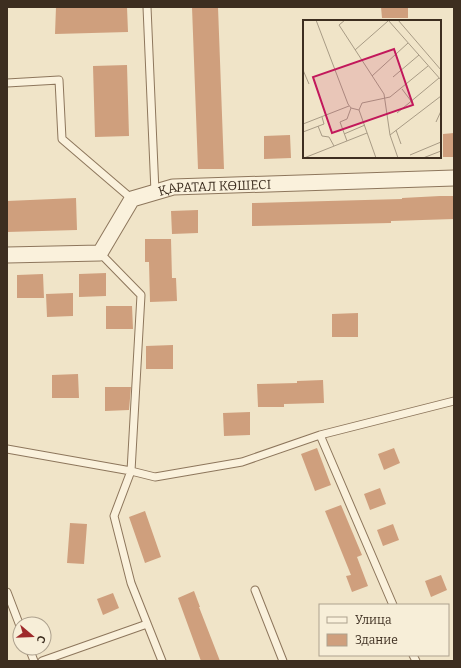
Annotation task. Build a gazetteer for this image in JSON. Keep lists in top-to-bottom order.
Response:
{
  "streets": {
    "street": ["ҚАРАТАЛ КӨШЕСІ"]
  },
  "legend": ["Улица", "Здание"],
  "north": "right"
}
